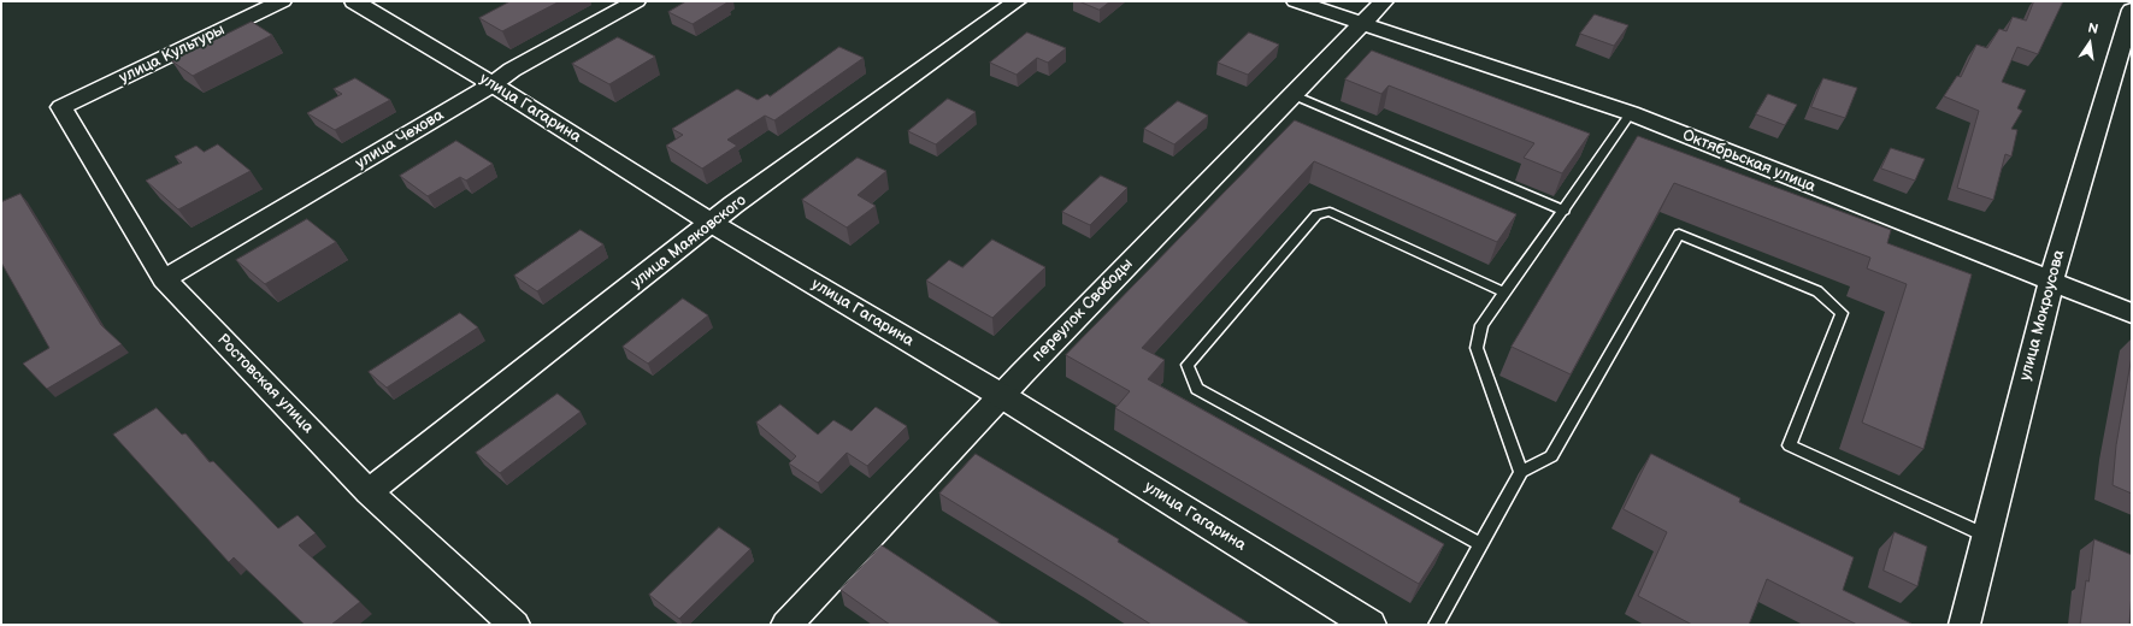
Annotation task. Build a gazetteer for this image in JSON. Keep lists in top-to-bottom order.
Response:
{
  "streets": {
    "main road": ["улица Гагарина"],
    "street": [
      "улица Культуры",
      "улица Чехова",
      "Октябрьская улица",
      "улица Маяковского",
      "переулок Свободы",
      "улица Мокроусова",
      "Ростовская улица"
    ]
  },
  "crossings": [
    ["улица Культуры", "Ростовская улица"],
    ["улица Гагарина", "улица Чехова"],
    ["улица Гагарина", "улица Маяковского"],
    ["улица Гагарина", "переулок Свободы"],
    ["улица Чехова", "Ростовская улица"],
    ["Октябрьская улица", "переулок Свободы"],
    ["Октябрьская улица", "улица Мокроусова"],
    ["улица Маяковского", "Ростовская улица"]
  ],
  "north": "top"
}
